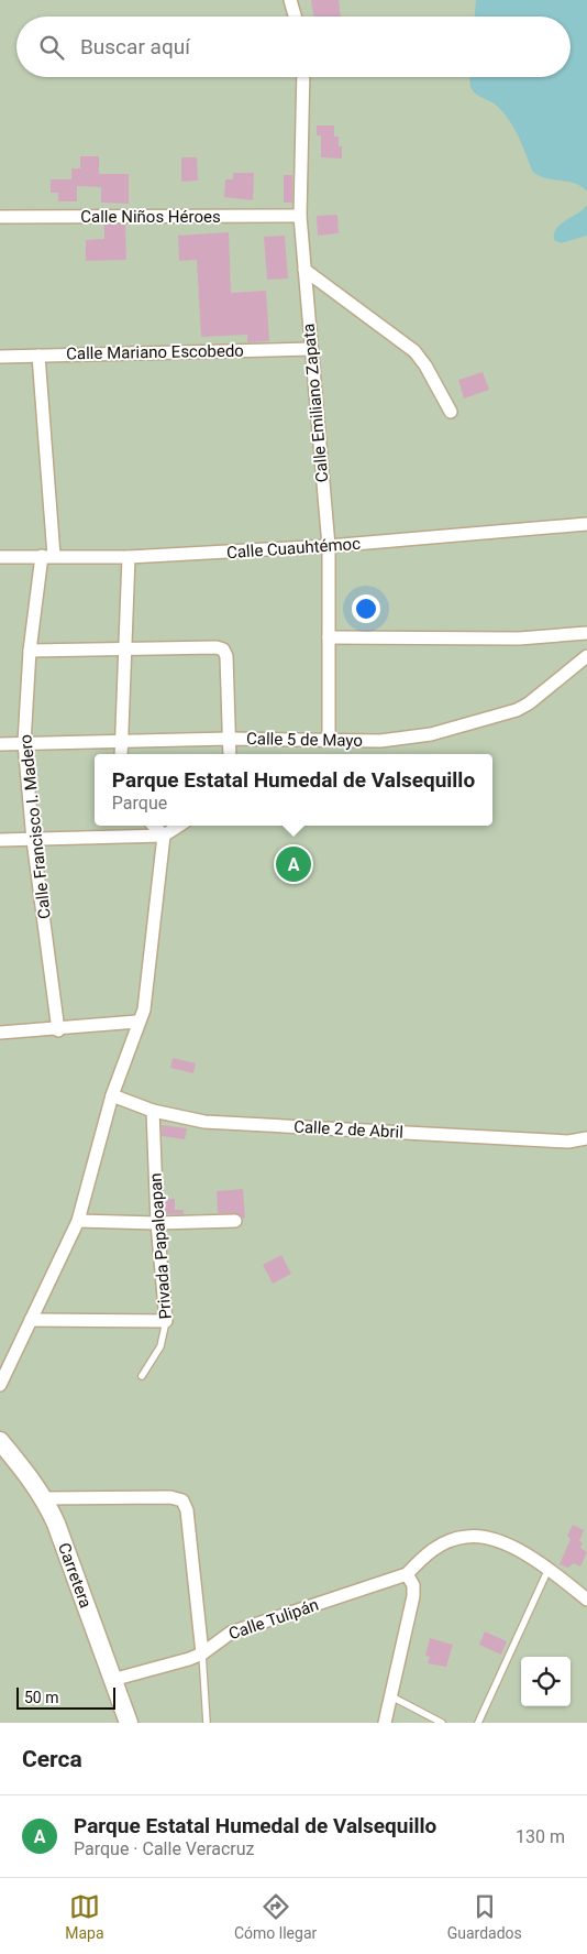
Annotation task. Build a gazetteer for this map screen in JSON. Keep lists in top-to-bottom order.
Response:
{
  "streets": {
    "street": [
      "Calle Niños Héroes",
      "Calle Mariano Escobedo",
      "Calle Emiliano Zapata",
      "Calle Cuauhtémoc",
      "Calle 5 de Mayo",
      "Calle Francisco I. Madero",
      "Calle 2 de Abril",
      "Privada Papaloapan",
      "Carretera",
      "Calle Tulipán"
    ]
  },
  "crossings": [
    ["Calle Niños Héroes", "Calle Emiliano Zapata"],
    ["Calle Mariano Escobedo", "Calle Emiliano Zapata"],
    ["Calle Mariano Escobedo", "Calle Francisco I. Madero"],
    ["Calle Emiliano Zapata", "Calle Cuauhtémoc"],
    ["Calle Emiliano Zapata", "Calle 5 de Mayo"],
    ["Calle Cuauhtémoc", "Calle Francisco I. Madero"],
    ["Calle 5 de Mayo", "Calle Francisco I. Madero"],
    ["Calle 2 de Abril", "Privada Papaloapan"],
    ["Carretera", "Calle Tulipán"]
  ],
  "scale_bar": "50 m",
  "page": {
    "search": "Buscar aquí",
    "popup": ["Parque Estatal Humedal de Valsequillo", "Parque"],
    "pins": "A",
    "scale": "50 m",
    "heading": "Cerca",
    "list": [
      {
        "mark": "A",
        "name": "Parque Estatal Humedal de Valsequillo",
        "note": "Parque · Calle Veracruz",
        "value": "130 m"
      }
    ],
    "nav": ["Mapa", "Cómo llegar", "Guardados"]
  }
}
